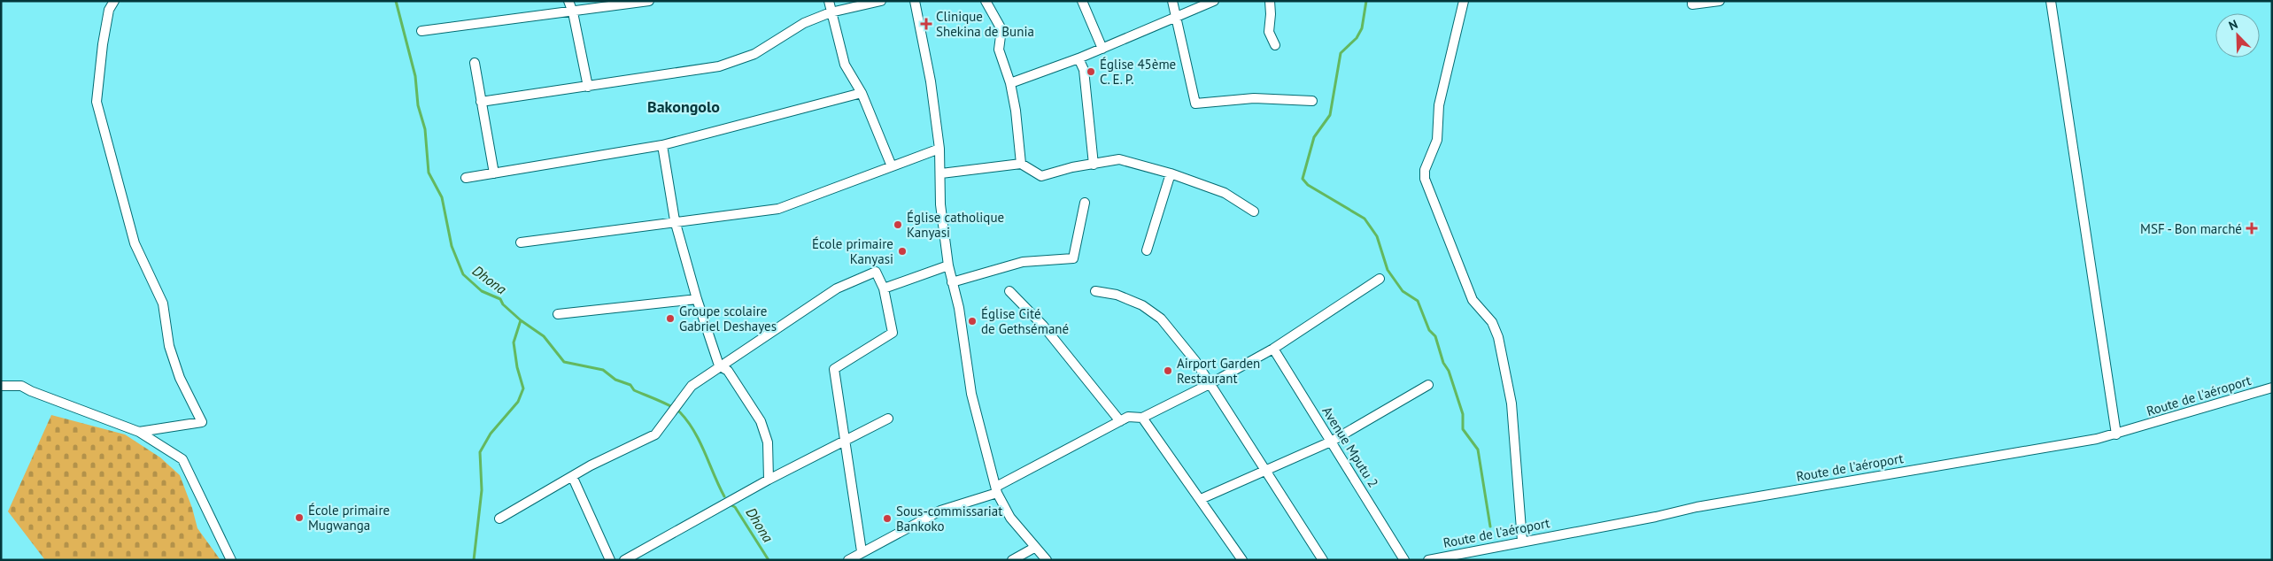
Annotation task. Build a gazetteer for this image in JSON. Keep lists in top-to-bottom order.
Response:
{
  "streets": {
    "street": ["Route de l'aéroport", "Avenue Mputu 2"]
  },
  "districts": ["Bakongolo"],
  "water": ["Dhona"],
  "places": {
    "health": ["Clinique Shekina de Bunia", "MSF - Bon marché"],
    "other": [
      "Église 45ème C. E. P.",
      "Église catholique Kanyasi",
      "École primaire Kanyasi",
      "Groupe scolaire Gabriel Deshayes",
      "Église Cité de Gethsémané",
      "Airport Garden Restaurant",
      "École primaire Mugwanga",
      "Sous-commissariat Bankoko"
    ]
  },
  "north": "top left"
}
